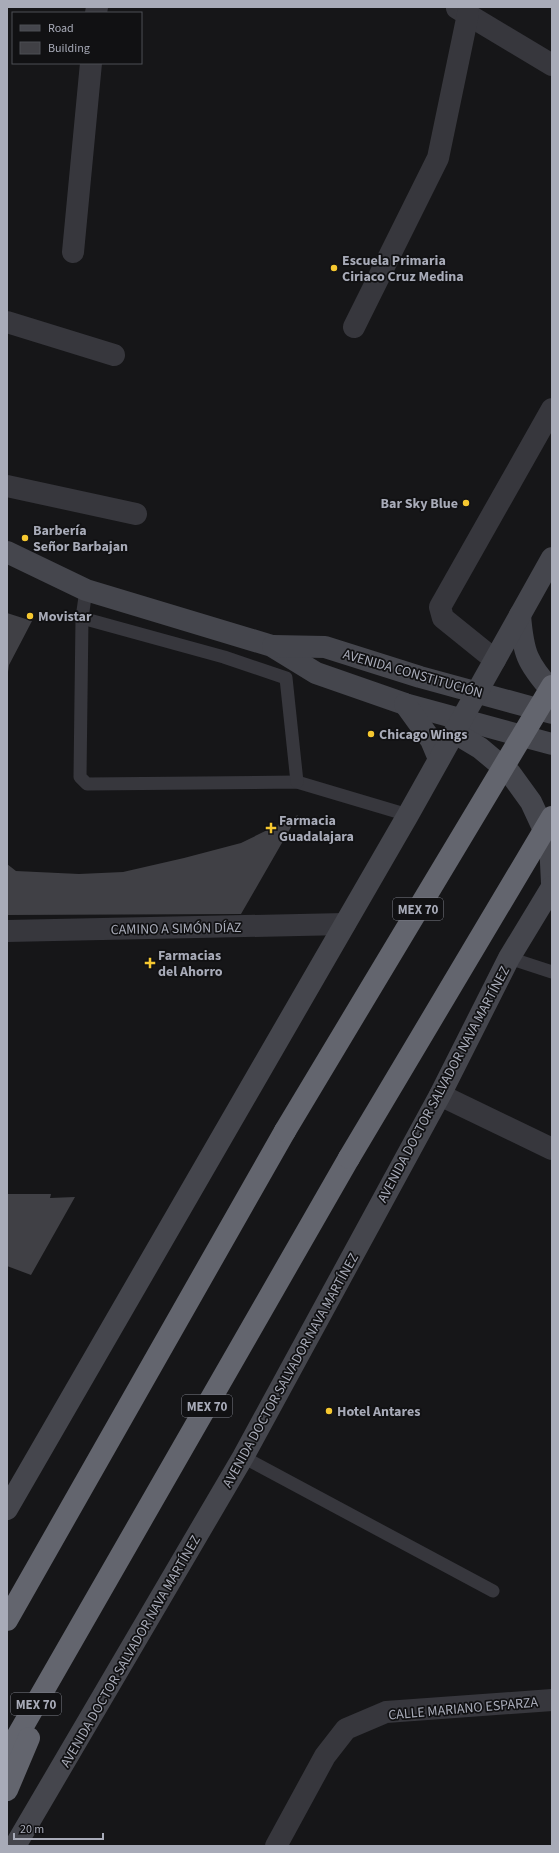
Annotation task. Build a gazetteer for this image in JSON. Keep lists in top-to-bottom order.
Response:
{
  "streets": {
    "highway": ["MEX 70"],
    "main road": ["AVENIDA CONSTITUCIÓN", "AVENIDA DOCTOR SALVADOR NAVA MARTÍNEZ"],
    "street": ["CAMINO A SIMÓN DÍAZ", "CALLE MARIANO ESPARZA"]
  },
  "places": {
    "other": [
      "Escuela Primaria Ciriaco Cruz Medina",
      "Bar Sky Blue",
      "Barbería Señor Barbajan",
      "Movistar",
      "Chicago Wings",
      "Hotel Antares"
    ],
    "health": ["Farmacia Guadalajara", "Farmacias del Ahorro"]
  },
  "legend": ["Road", "Building"],
  "scale_bar": "20 m"
}
